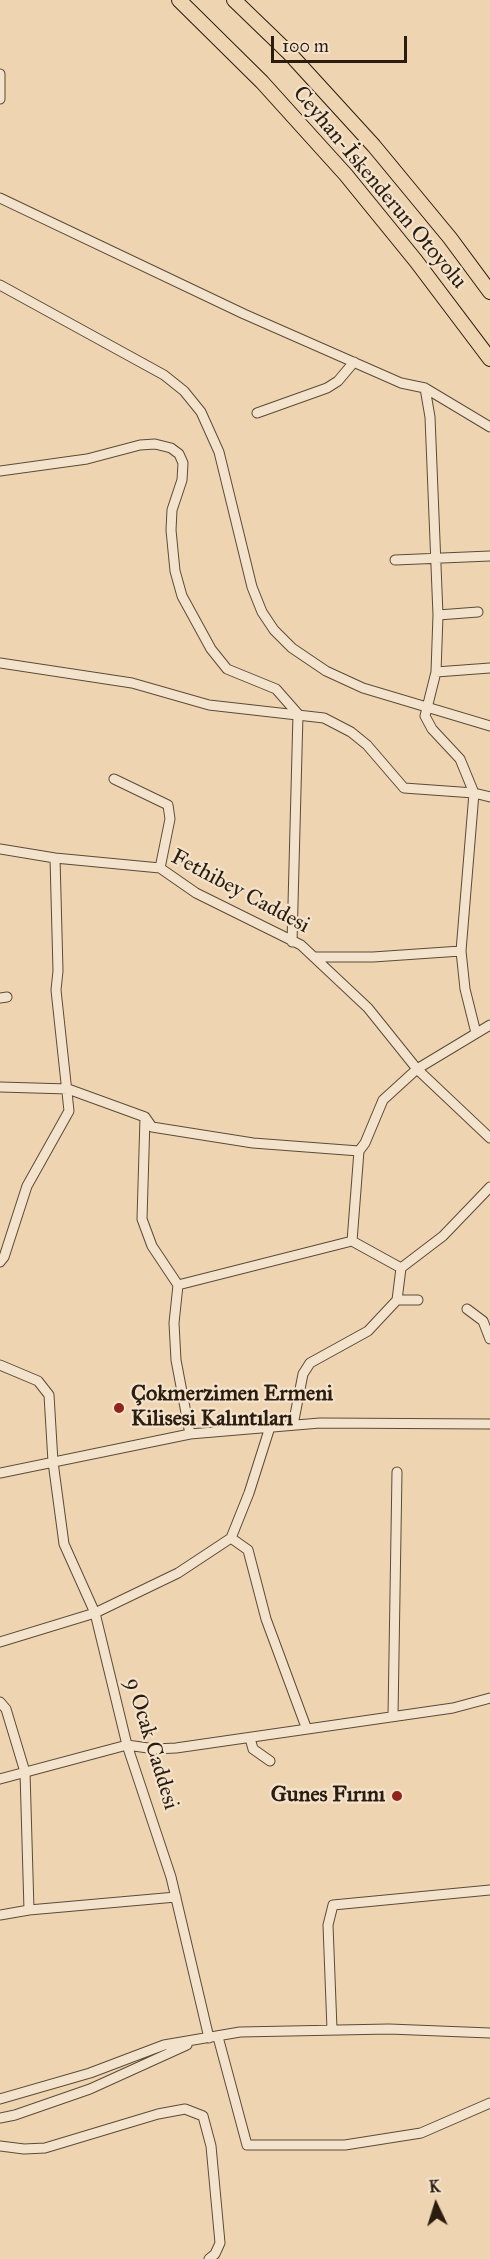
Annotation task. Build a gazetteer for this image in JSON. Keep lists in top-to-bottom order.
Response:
{
  "streets": {
    "highway": ["Ceyhan-İskenderun Otoyolu"],
    "street": ["Fethibey Caddesi", "9 Ocak Caddesi"]
  },
  "places": ["Çokmerzimen Ermeni Kilisesi Kalıntıları", "Gunes Fırını"],
  "scale_bar": "100 m",
  "north": "top"
}
